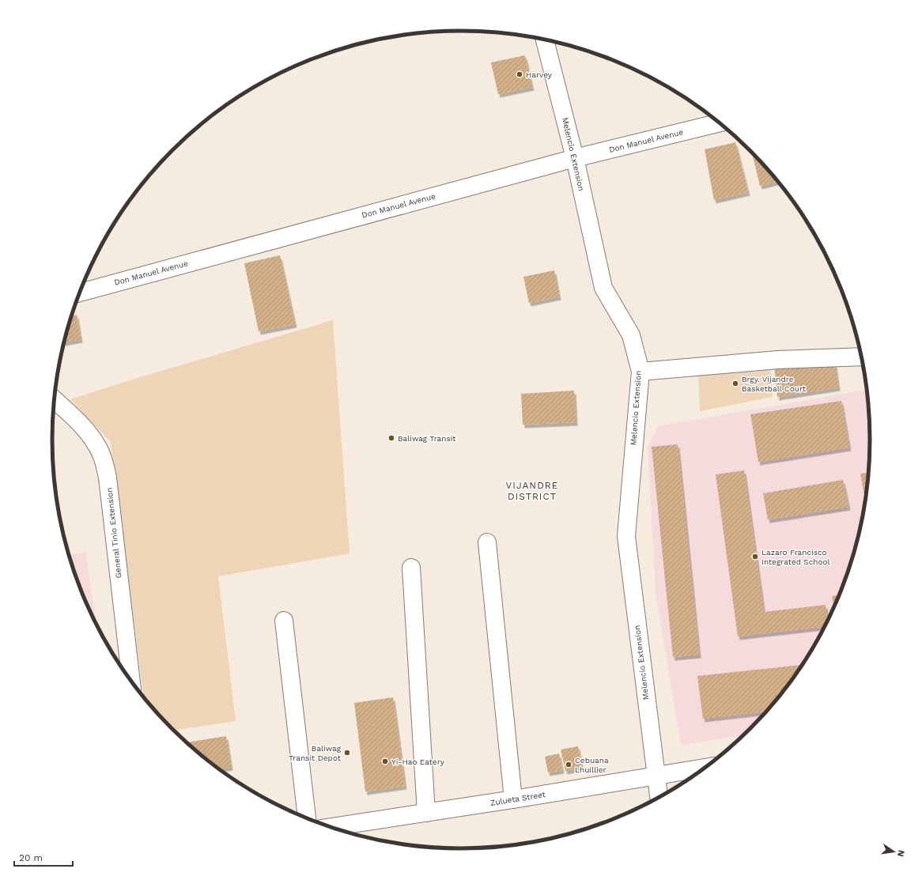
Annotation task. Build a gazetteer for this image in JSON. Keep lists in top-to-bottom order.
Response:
{
  "streets": {
    "street": [
      "Don Manuel Avenue",
      "Melencio Extension",
      "General Tinio Extension",
      "Zulueta Street"
    ]
  },
  "crossings": [
    ["Don Manuel Avenue", "Melencio Extension"],
    ["Melencio Extension", "Zulueta Street"]
  ],
  "districts": ["VIJANDRE DISTRICT"],
  "places": [
    "Harvey",
    "Brgy. Vijandre Basketball Court",
    "Baliwag Transit",
    "Lazaro Francisco Integrated School",
    "Baliwag Transit Depot",
    "Yi-Hao Eatery",
    "Cebuana Lhuillier"
  ],
  "scale_bar": "20 m",
  "north": "right"
}
